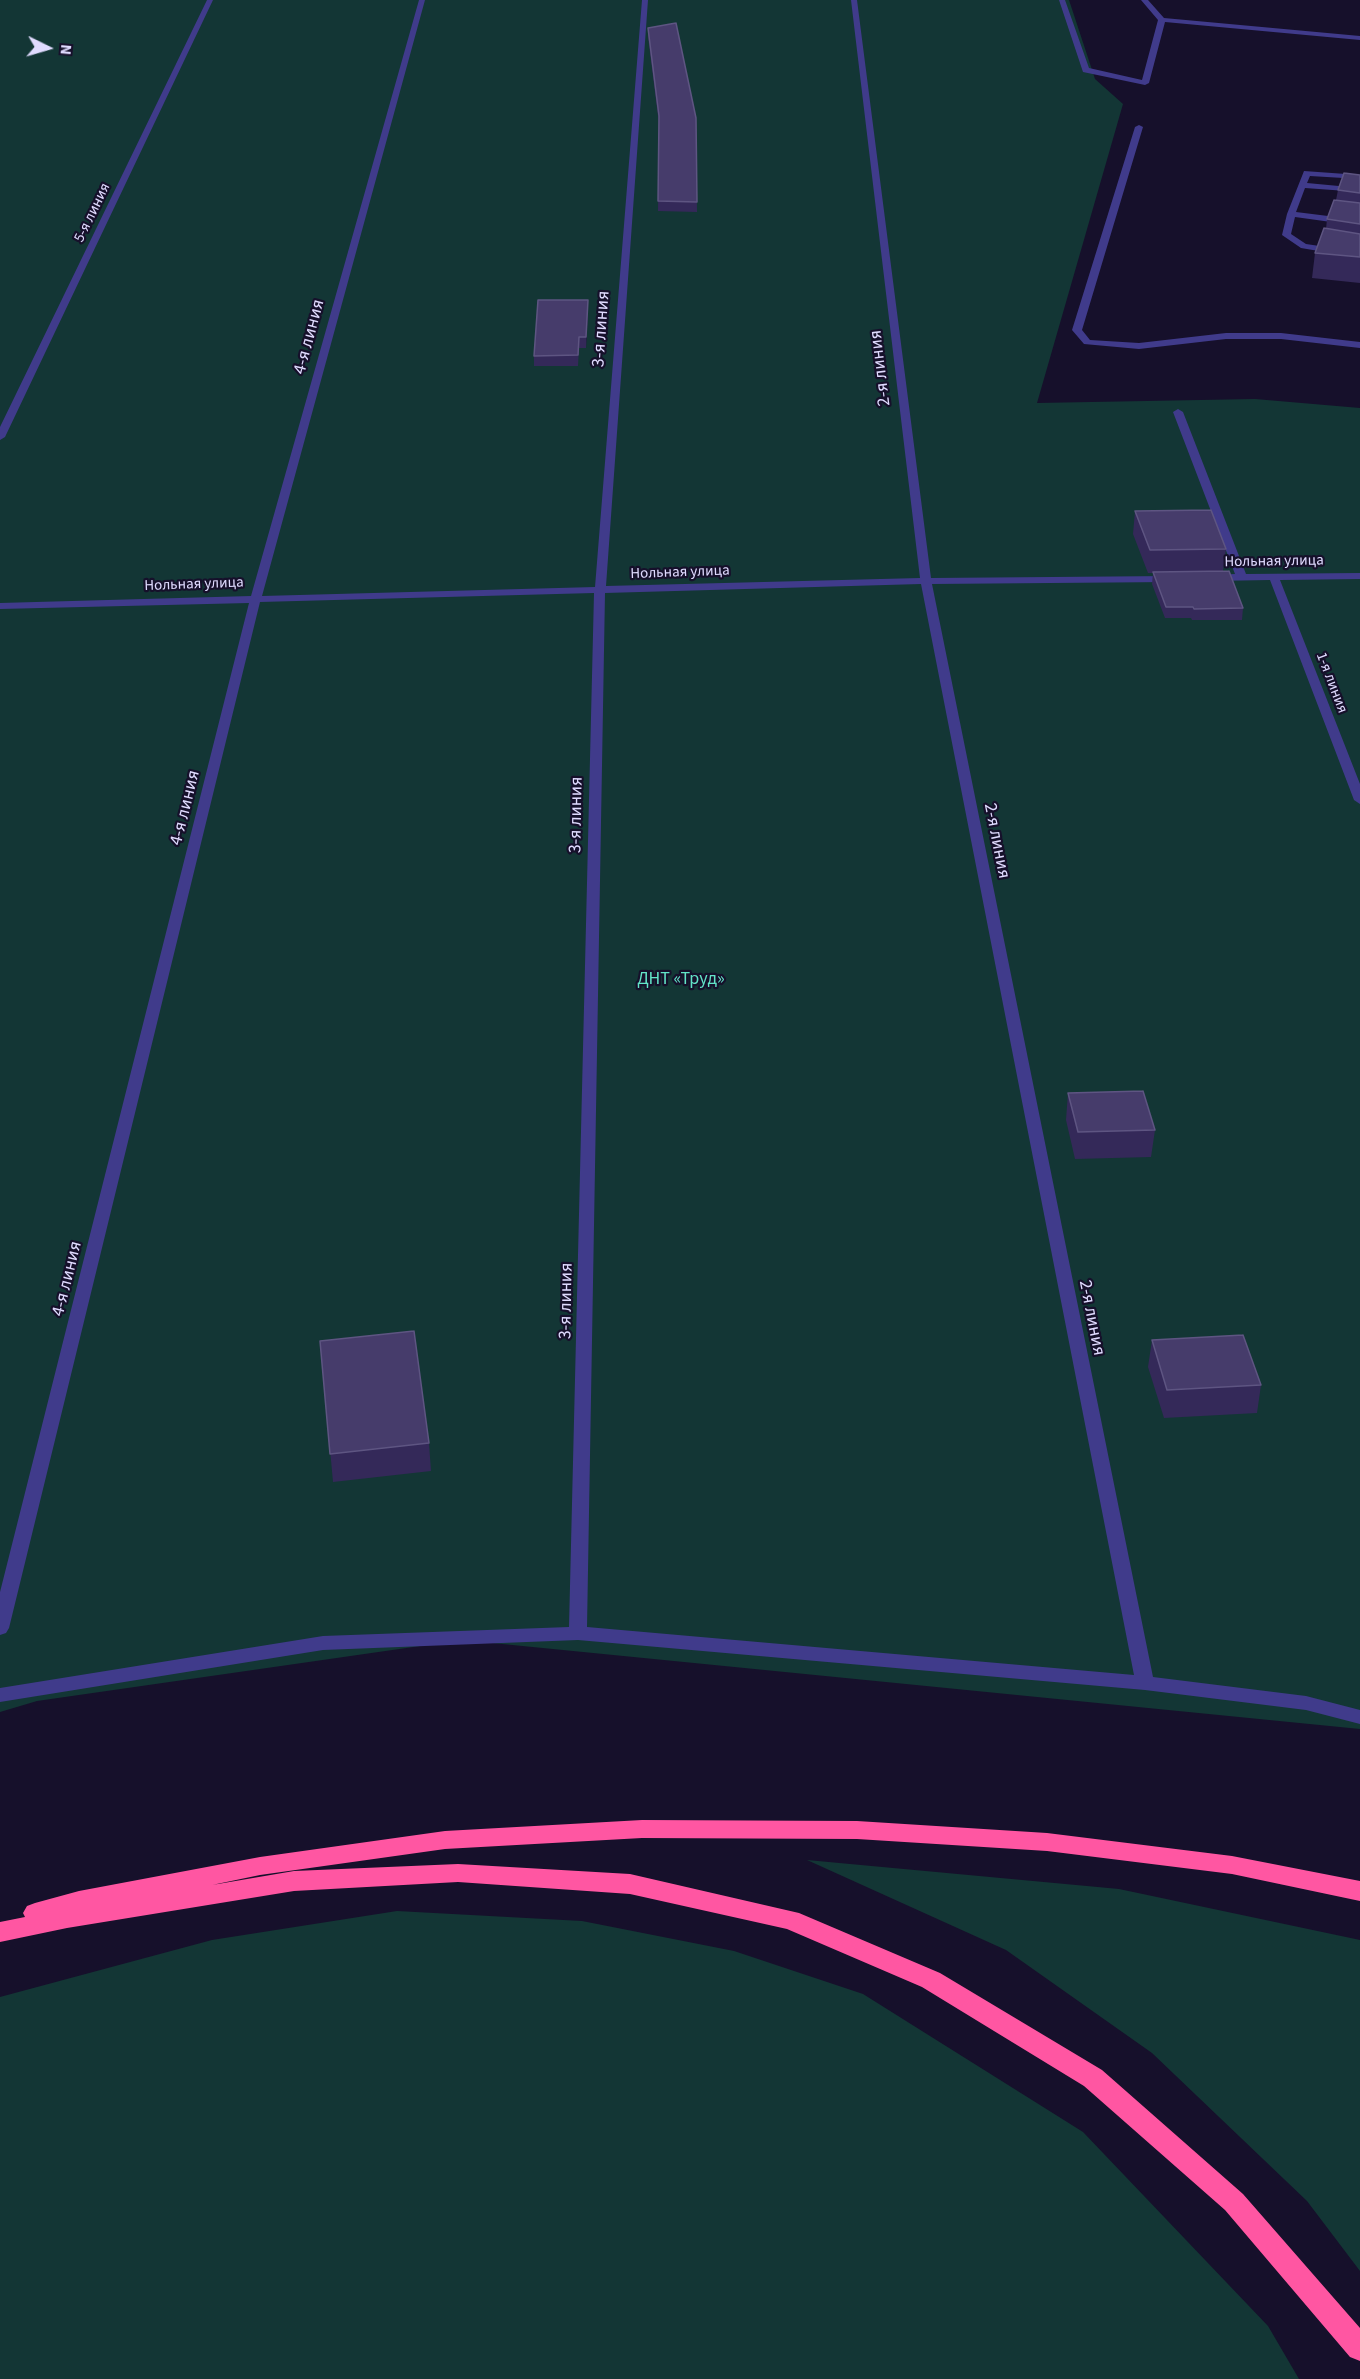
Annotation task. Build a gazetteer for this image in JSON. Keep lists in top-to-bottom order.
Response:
{
  "streets": {
    "street": [
      "5-я линия",
      "3-я линия",
      "4-я линия",
      "2-я линия",
      "Нольная улица",
      "1-я линия"
    ]
  },
  "crossings": [
    ["3-я линия", "Нольная улица"],
    ["4-я линия", "Нольная улица"],
    ["2-я линия", "Нольная улица"],
    ["Нольная улица", "1-я линия"]
  ],
  "parks": ["ДНТ «Труд»"],
  "north": "right"
}
